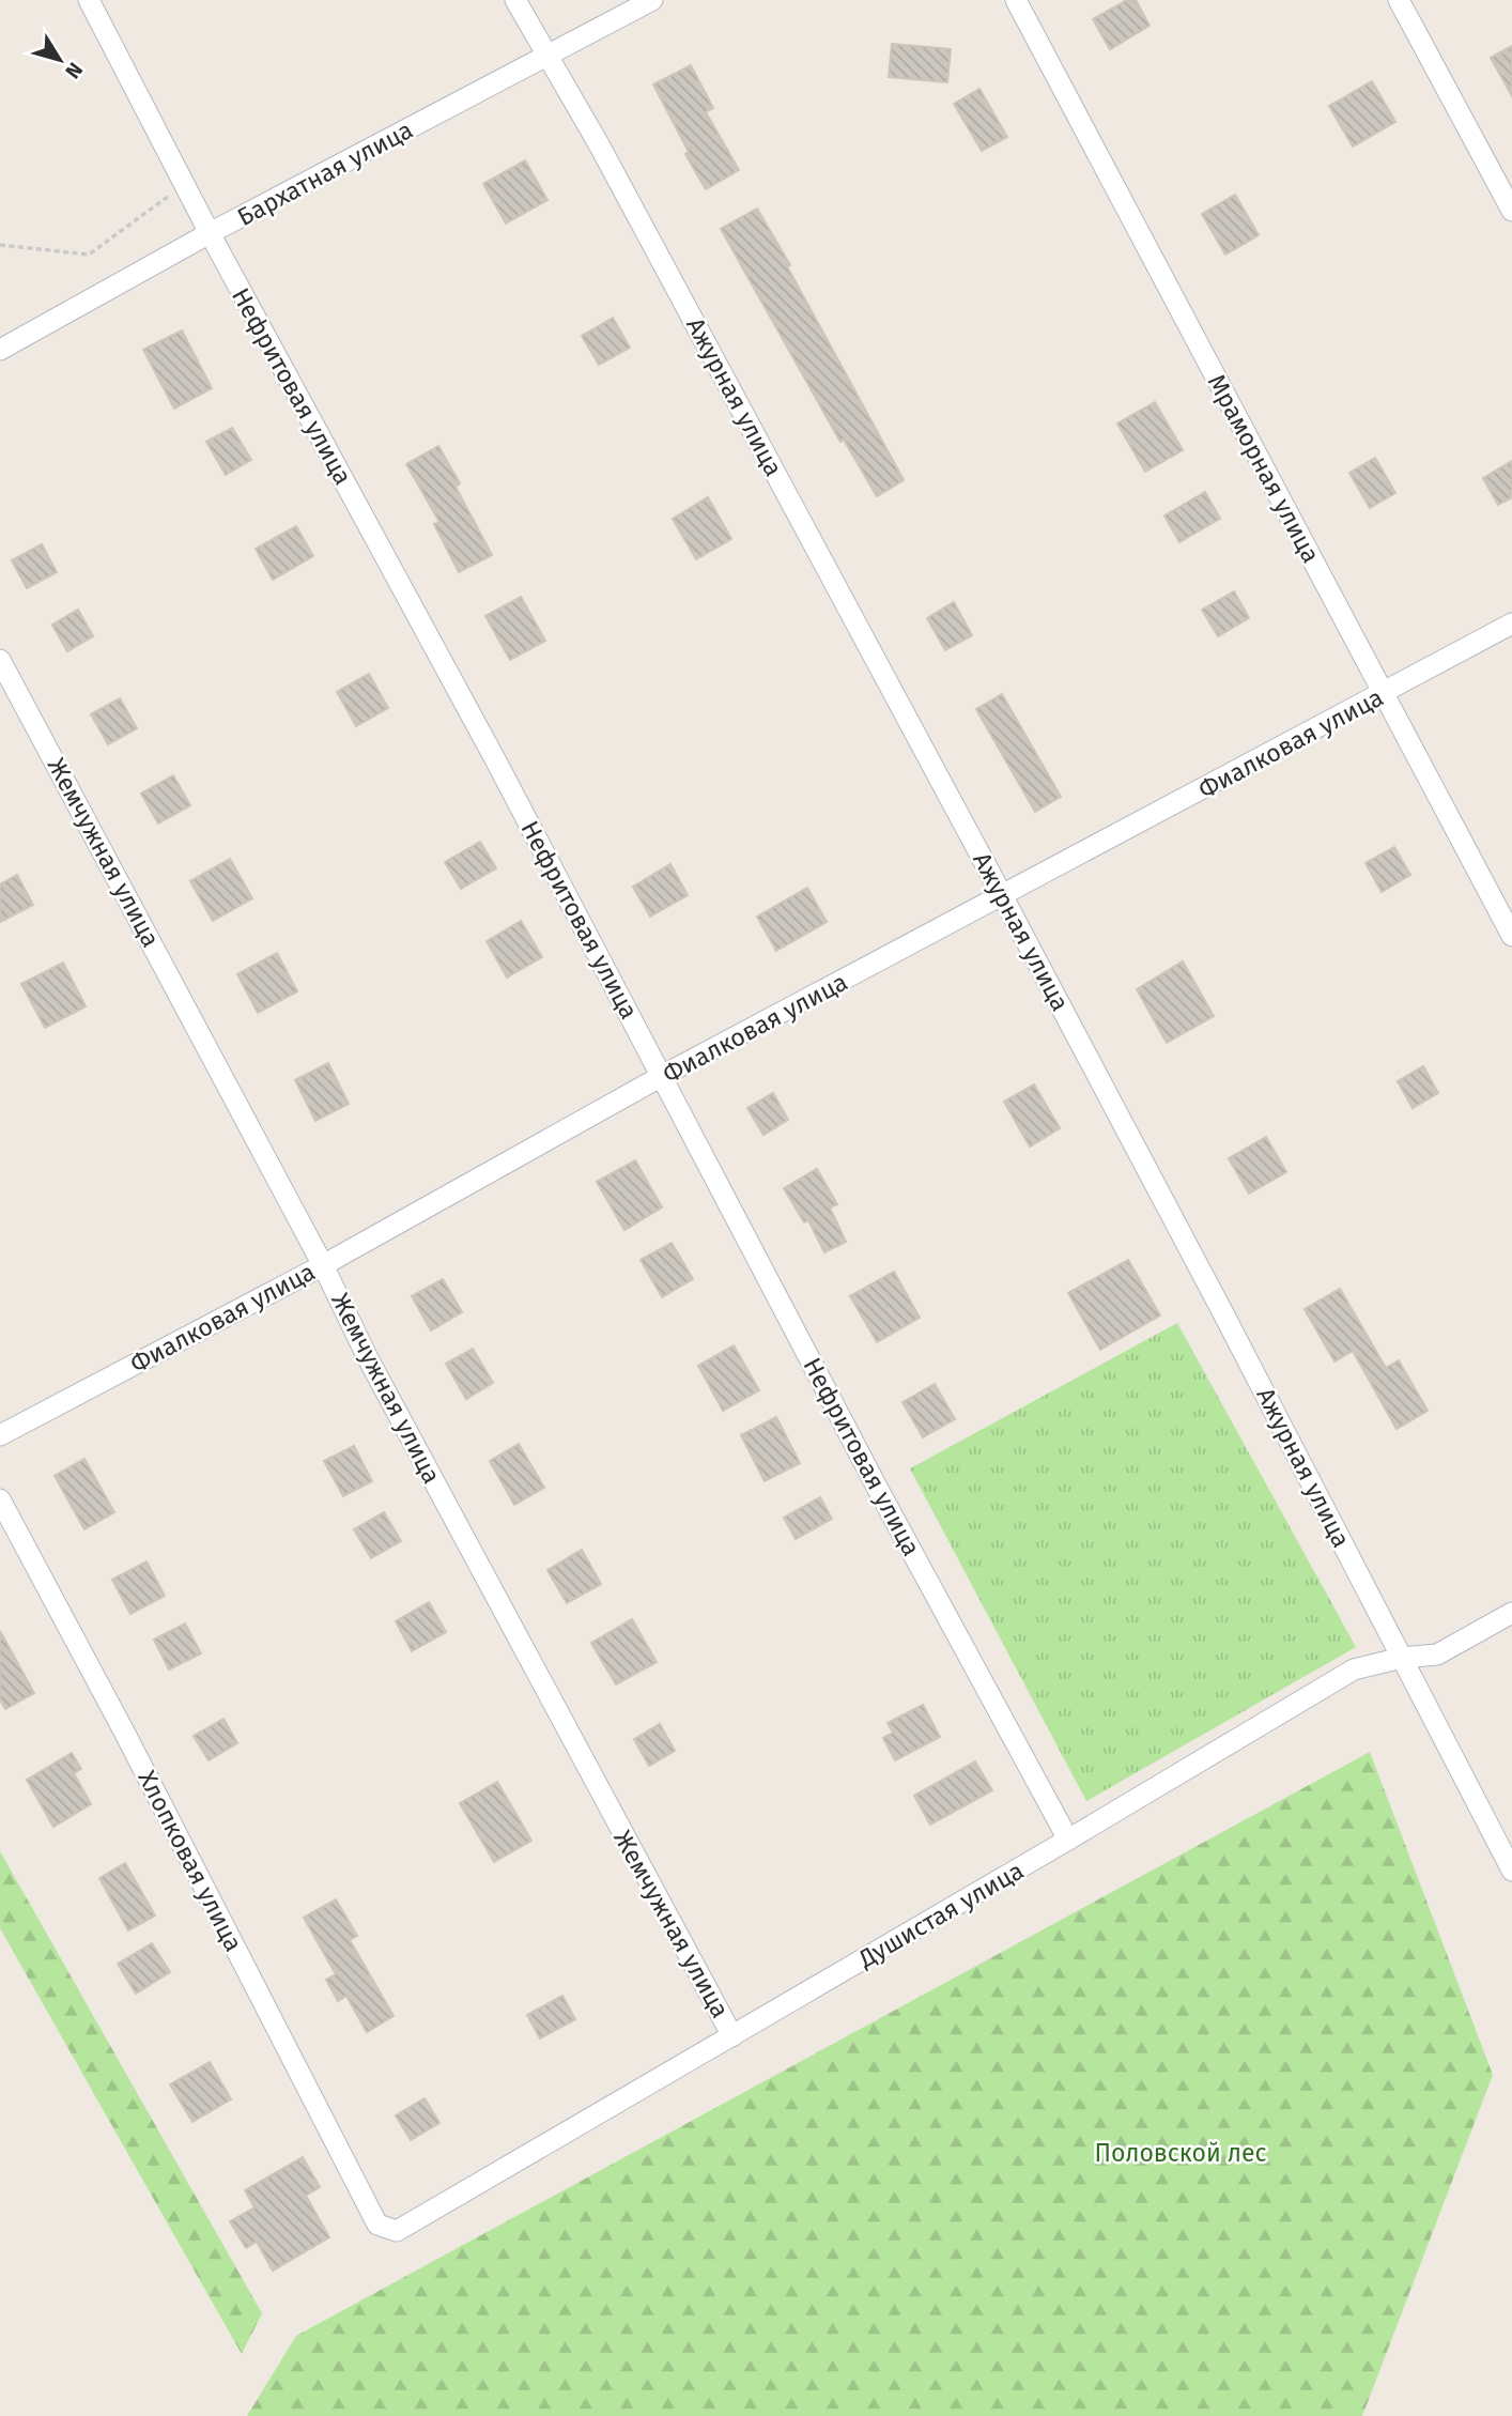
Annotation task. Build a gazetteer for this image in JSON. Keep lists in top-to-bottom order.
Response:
{
  "streets": {
    "street": [
      "Бархатная улица",
      "Нефритовая улица",
      "Ажурная улица",
      "Мраморная улица",
      "Фиалковая улица",
      "Жемчужная улица",
      "Хлопковая улица",
      "Душистая улица"
    ]
  },
  "crossings": [
    ["Бархатная улица", "Нефритовая улица"],
    ["Бархатная улица", "Ажурная улица"],
    ["Нефритовая улица", "Фиалковая улица"],
    ["Нефритовая улица", "Душистая улица"],
    ["Ажурная улица", "Фиалковая улица"],
    ["Ажурная улица", "Душистая улица"],
    ["Мраморная улица", "Фиалковая улица"],
    ["Фиалковая улица", "Жемчужная улица"],
    ["Жемчужная улица", "Душистая улица"],
    ["Хлопковая улица", "Душистая улица"]
  ],
  "parks": ["Половской лес"],
  "north": "bottom right"
}
